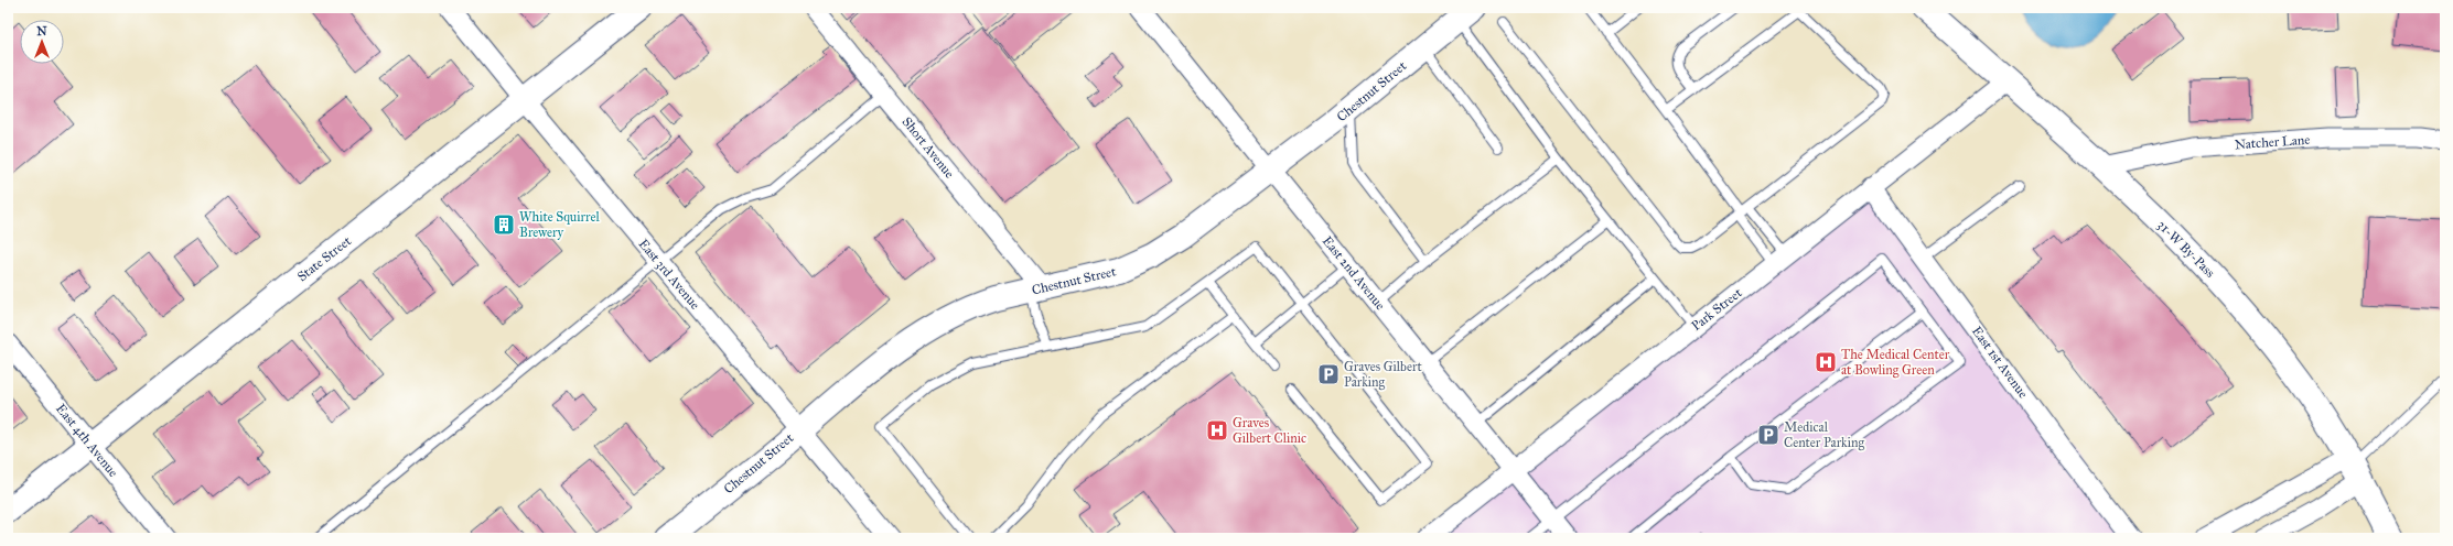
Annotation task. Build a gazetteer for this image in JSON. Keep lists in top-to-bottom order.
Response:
{
  "streets": {
    "street": [
      "Chestnut Street",
      "Natcher Lane",
      "Short Avenue",
      "31-W By-Pass",
      "State Street",
      "East 2nd Avenue",
      "East 3rd Avenue",
      "Park Street",
      "East 1st Avenue",
      "East 4th Avenue"
    ]
  },
  "crossings": [
    ["Chestnut Street", "Short Avenue"],
    ["Chestnut Street", "East 2nd Avenue"],
    ["Chestnut Street", "East 3rd Avenue"],
    ["Natcher Lane", "31-W By-Pass"],
    ["31-W By-Pass", "Park Street"],
    ["State Street", "East 3rd Avenue"],
    ["State Street", "East 4th Avenue"],
    ["East 2nd Avenue", "Park Street"],
    ["Park Street", "East 1st Avenue"]
  ],
  "places": {
    "building": ["White Squirrel Brewery"],
    "hospital": ["The Medical Center at Bowling Green", "Graves Gilbert Clinic"],
    "parking": ["Graves Gilbert Parking", "Medical Center Parking"]
  },
  "north": "top"
}
